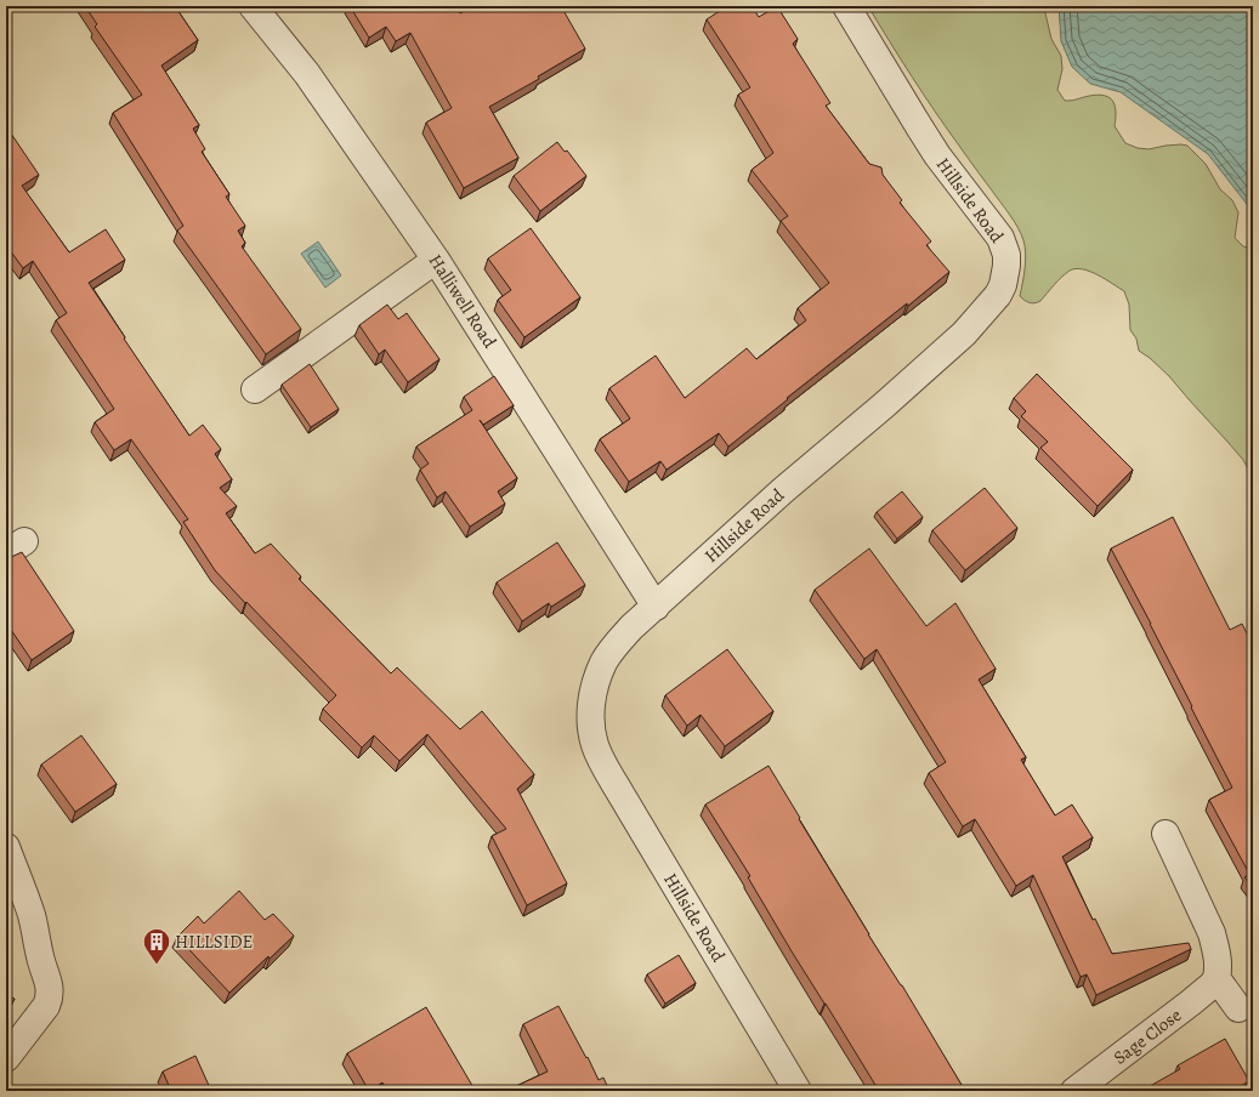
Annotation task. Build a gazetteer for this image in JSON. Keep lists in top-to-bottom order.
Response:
{
  "streets": {
    "street": ["Hillside Road", "Halliwell Road", "Sage Close"]
  },
  "crossings": [
    ["Hillside Road", "Halliwell Road"]
  ],
  "places": {
    "building": ["HILLSIDE"]
  }
}
